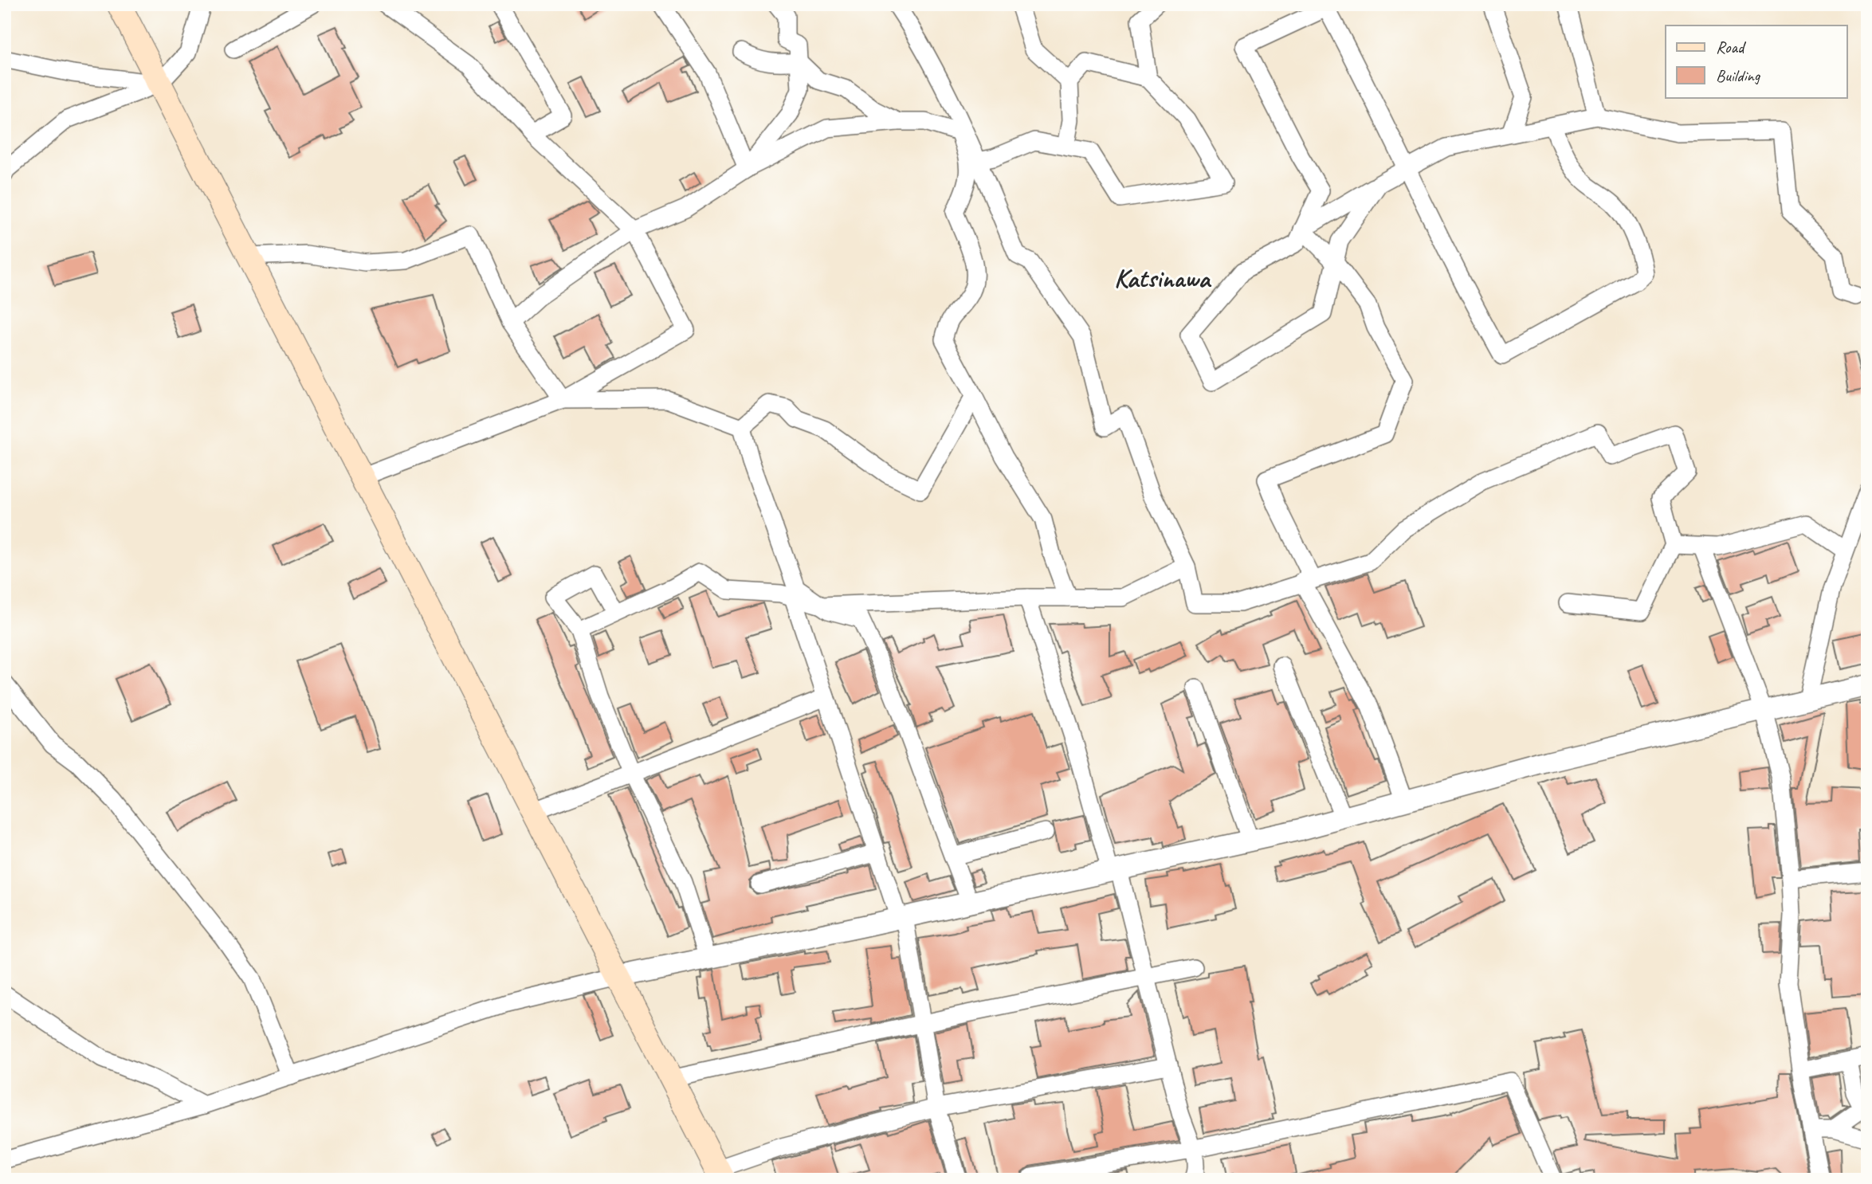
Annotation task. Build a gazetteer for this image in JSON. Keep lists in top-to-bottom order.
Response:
{
  "districts": ["Katsinawa"],
  "legend": ["Road", "Building"]
}
